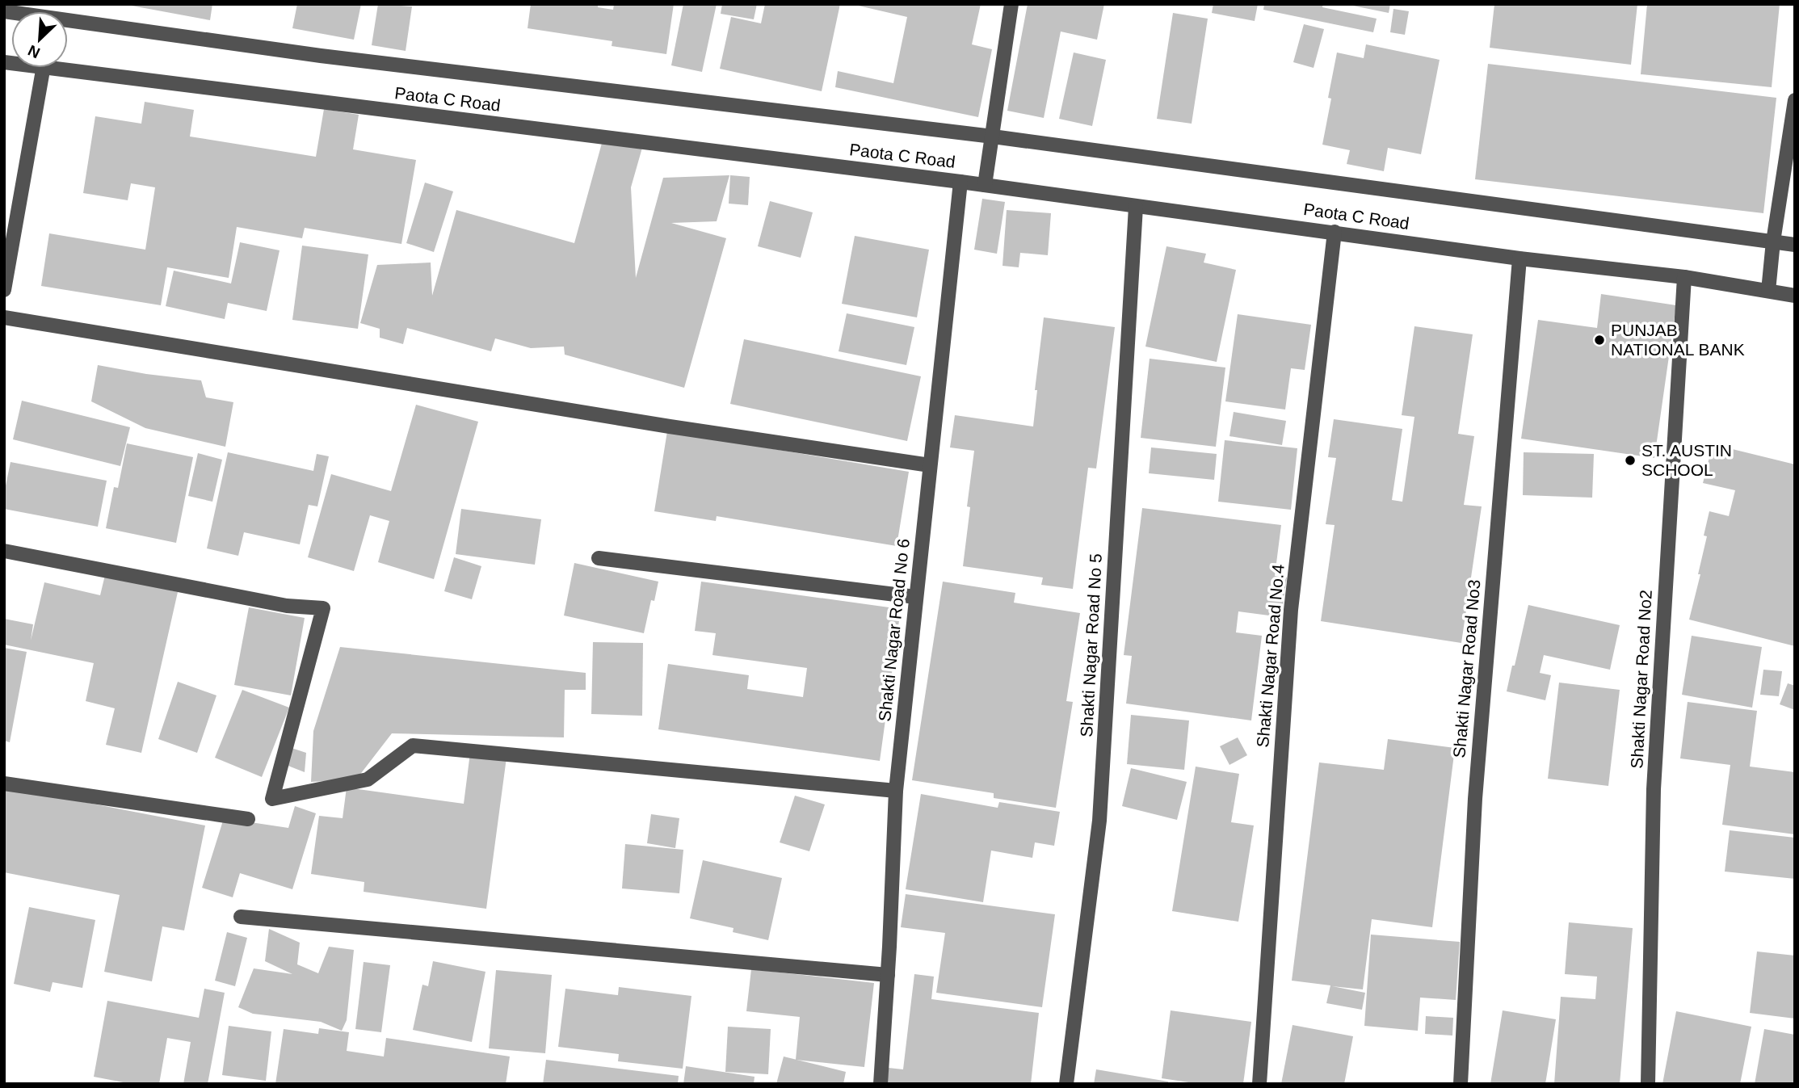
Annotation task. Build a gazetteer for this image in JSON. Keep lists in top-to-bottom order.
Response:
{
  "streets": {
    "street": [
      "Paota C Road",
      "Shakti Nagar Road No 6",
      "Shakti Nagar Road No 5",
      "Shakti Nagar Road No.4",
      "Shakti Nagar Road No3",
      "Shakti Nagar Road No2"
    ]
  },
  "crossings": [
    ["Paota C Road", "Shakti Nagar Road No 6"],
    ["Paota C Road", "Shakti Nagar Road No 5"],
    ["Paota C Road", "Shakti Nagar Road No.4"],
    ["Paota C Road", "Shakti Nagar Road No3"],
    ["Paota C Road", "Shakti Nagar Road No2"]
  ],
  "places": ["PUNJAB NATIONAL BANK", "ST. AUSTIN SCHOOL"],
  "north": "bottom left"
}
